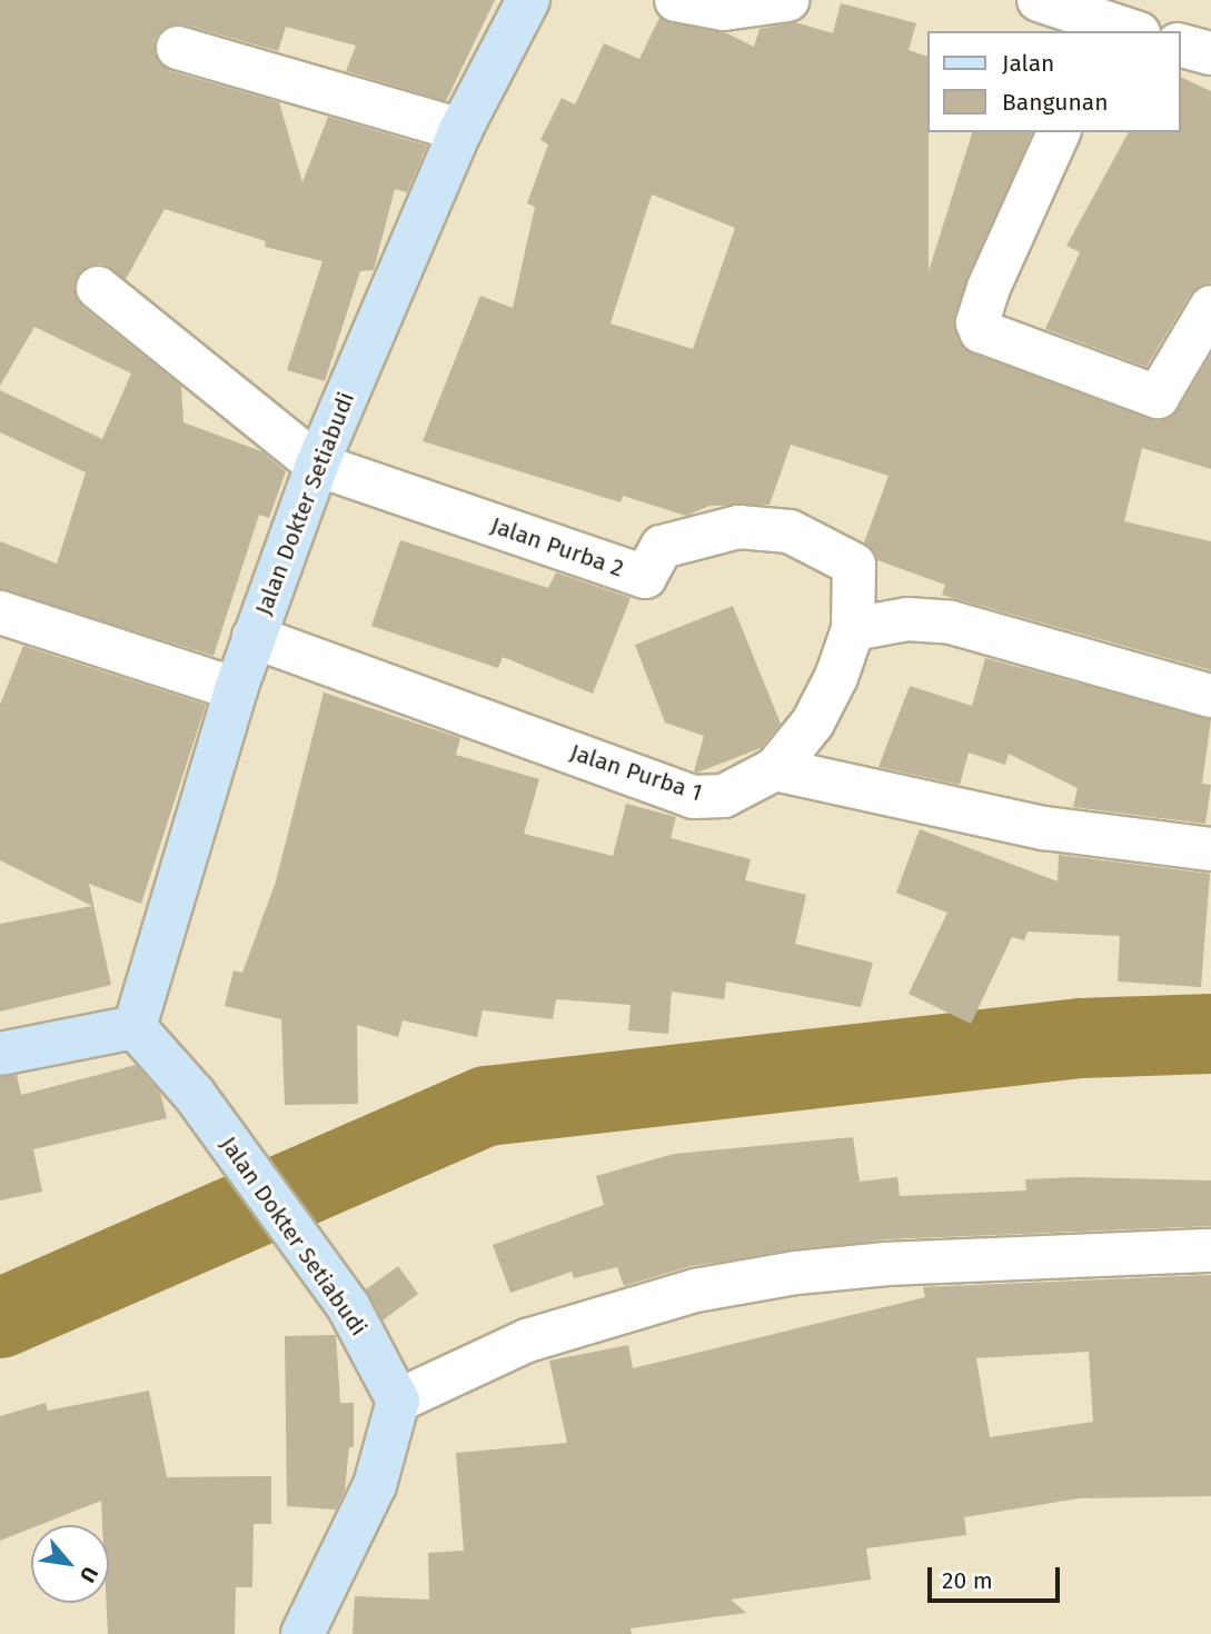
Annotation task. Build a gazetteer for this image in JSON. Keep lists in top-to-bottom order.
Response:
{
  "streets": {
    "street": ["Jalan Dokter Setiabudi", "Jalan Purba 2", "Jalan Purba 1"]
  },
  "crossings": [
    ["Jalan Dokter Setiabudi", "Jalan Purba 2"],
    ["Jalan Dokter Setiabudi", "Jalan Purba 1"]
  ],
  "legend": ["Jalan", "Bangunan"],
  "scale_bar": "20 m",
  "north": "bottom right"
}
